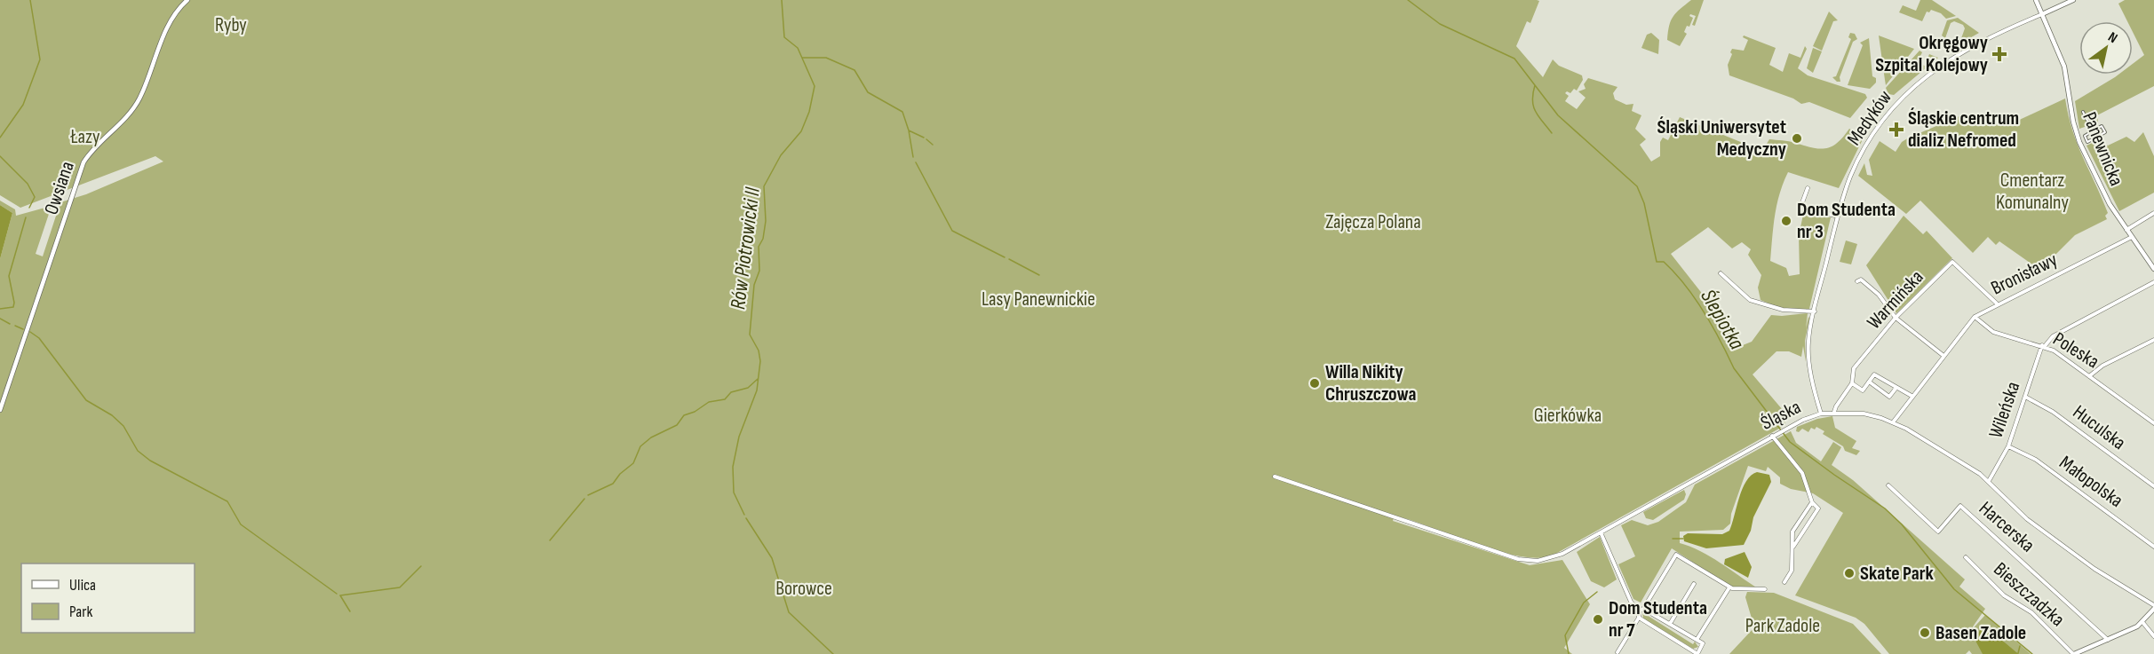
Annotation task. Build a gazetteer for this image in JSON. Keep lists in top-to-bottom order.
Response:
{
  "streets": {
    "street": [
      "Medyków",
      "Panewnicka",
      "Owsiana",
      "Bronisławy",
      "Warmińska",
      "Poleska",
      "Wileńska",
      "Śląska",
      "Huculska",
      "Małopolska",
      "Harcerska",
      "Bieszczadzka"
    ]
  },
  "crossings": [
    ["Medyków", "Panewnicka"],
    ["Medyków", "Śląska"],
    ["Panewnicka", "Bronisławy"],
    ["Bronisławy", "Warmińska"],
    ["Bronisławy", "Poleska"],
    ["Bronisławy", "Śląska"],
    ["Warmińska", "Śląska"],
    ["Poleska", "Wileńska"],
    ["Wileńska", "Śląska"],
    ["Wileńska", "Huculska"],
    ["Wileńska", "Małopolska"]
  ],
  "water": ["Rów Piotrowicki II", "Ślepiotka"],
  "parks": [
    "Ryby",
    "Łazy",
    "Cmentarz Komunalny",
    "Zajęcza Polana",
    "Lasy Panewnickie",
    "Gierkówka",
    "Borowce",
    "Park Zadole"
  ],
  "places": {
    "health": ["Okręgowy Szpital Kolejowy", "Śląskie centrum dializ Nefromed"],
    "other": [
      "Śląski Uniwersytet Medyczny",
      "Dom Studenta nr 3",
      "Willa Nikity Chruszczowa",
      "Skate Park",
      "Dom Studenta nr 7",
      "Basen Zadole"
    ]
  },
  "legend": ["Ulica", "Park"],
  "north": "top right"
}
